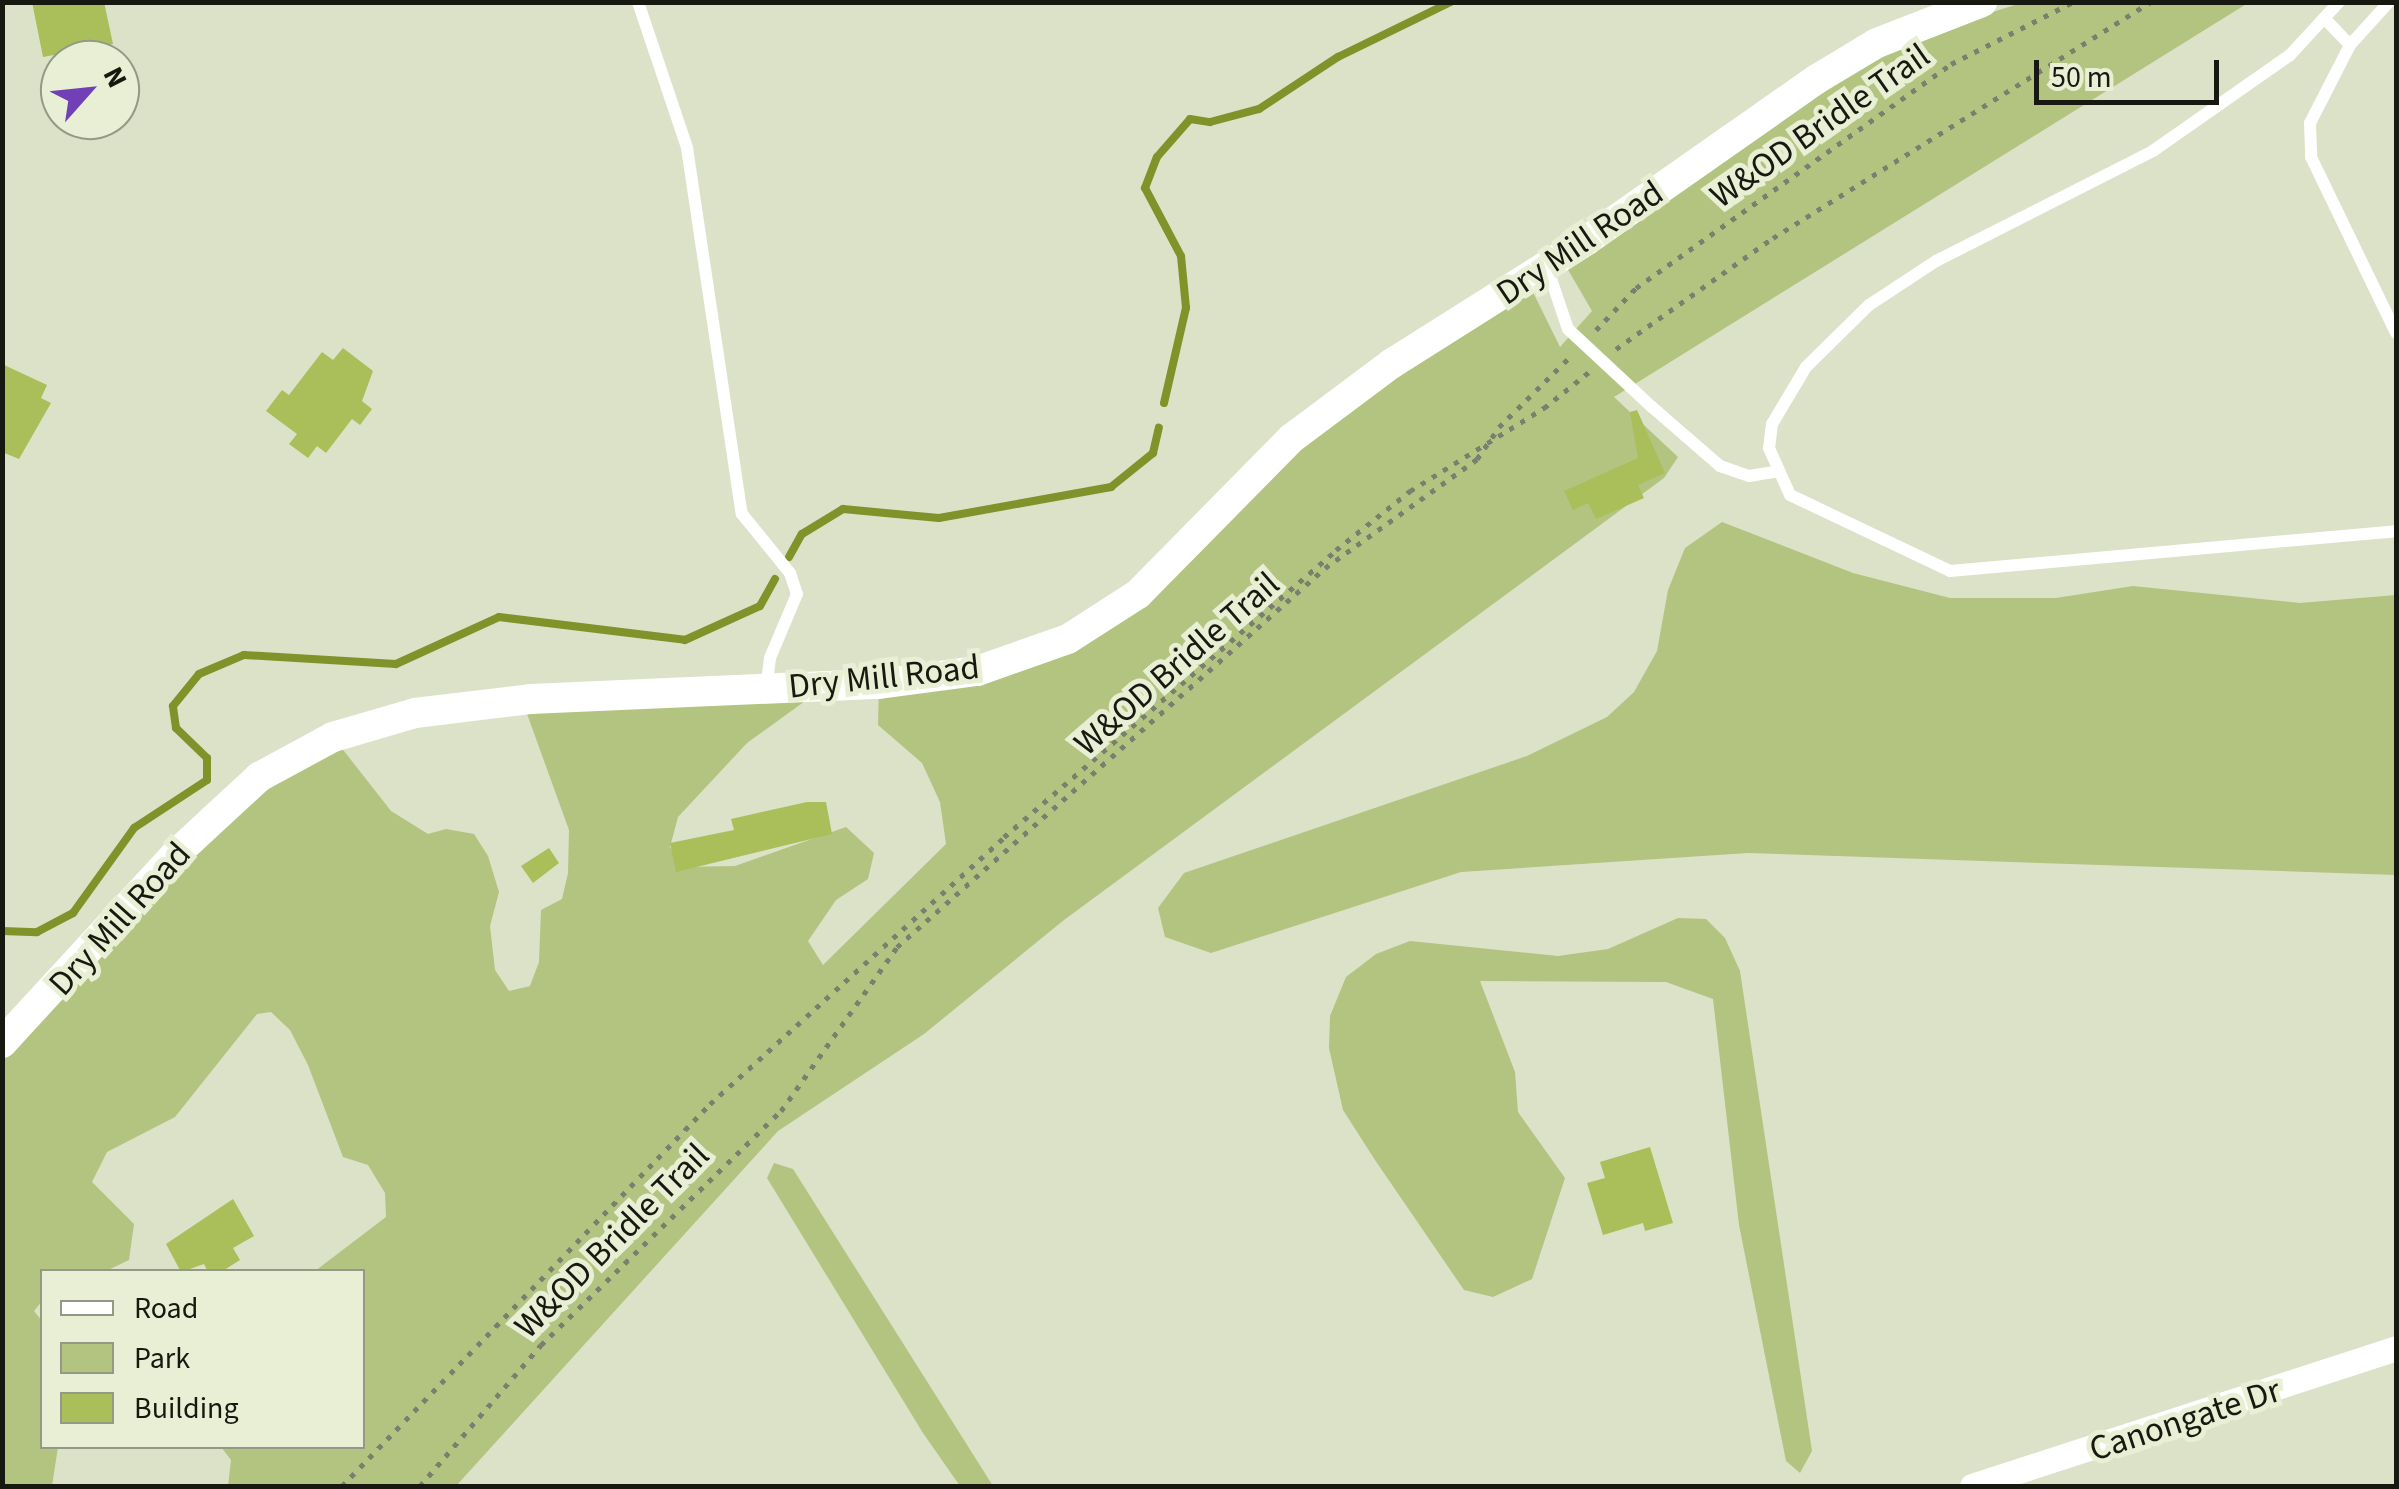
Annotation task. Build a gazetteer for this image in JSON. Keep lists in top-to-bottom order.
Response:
{
  "streets": {
    "street": ["Dry Mill Road", "Canongate Dr"],
    "path": ["W&OD Bridle Trail"]
  },
  "legend": ["Road", "Park", "Building"],
  "scale_bar": "50 m",
  "north": "top right"
}
